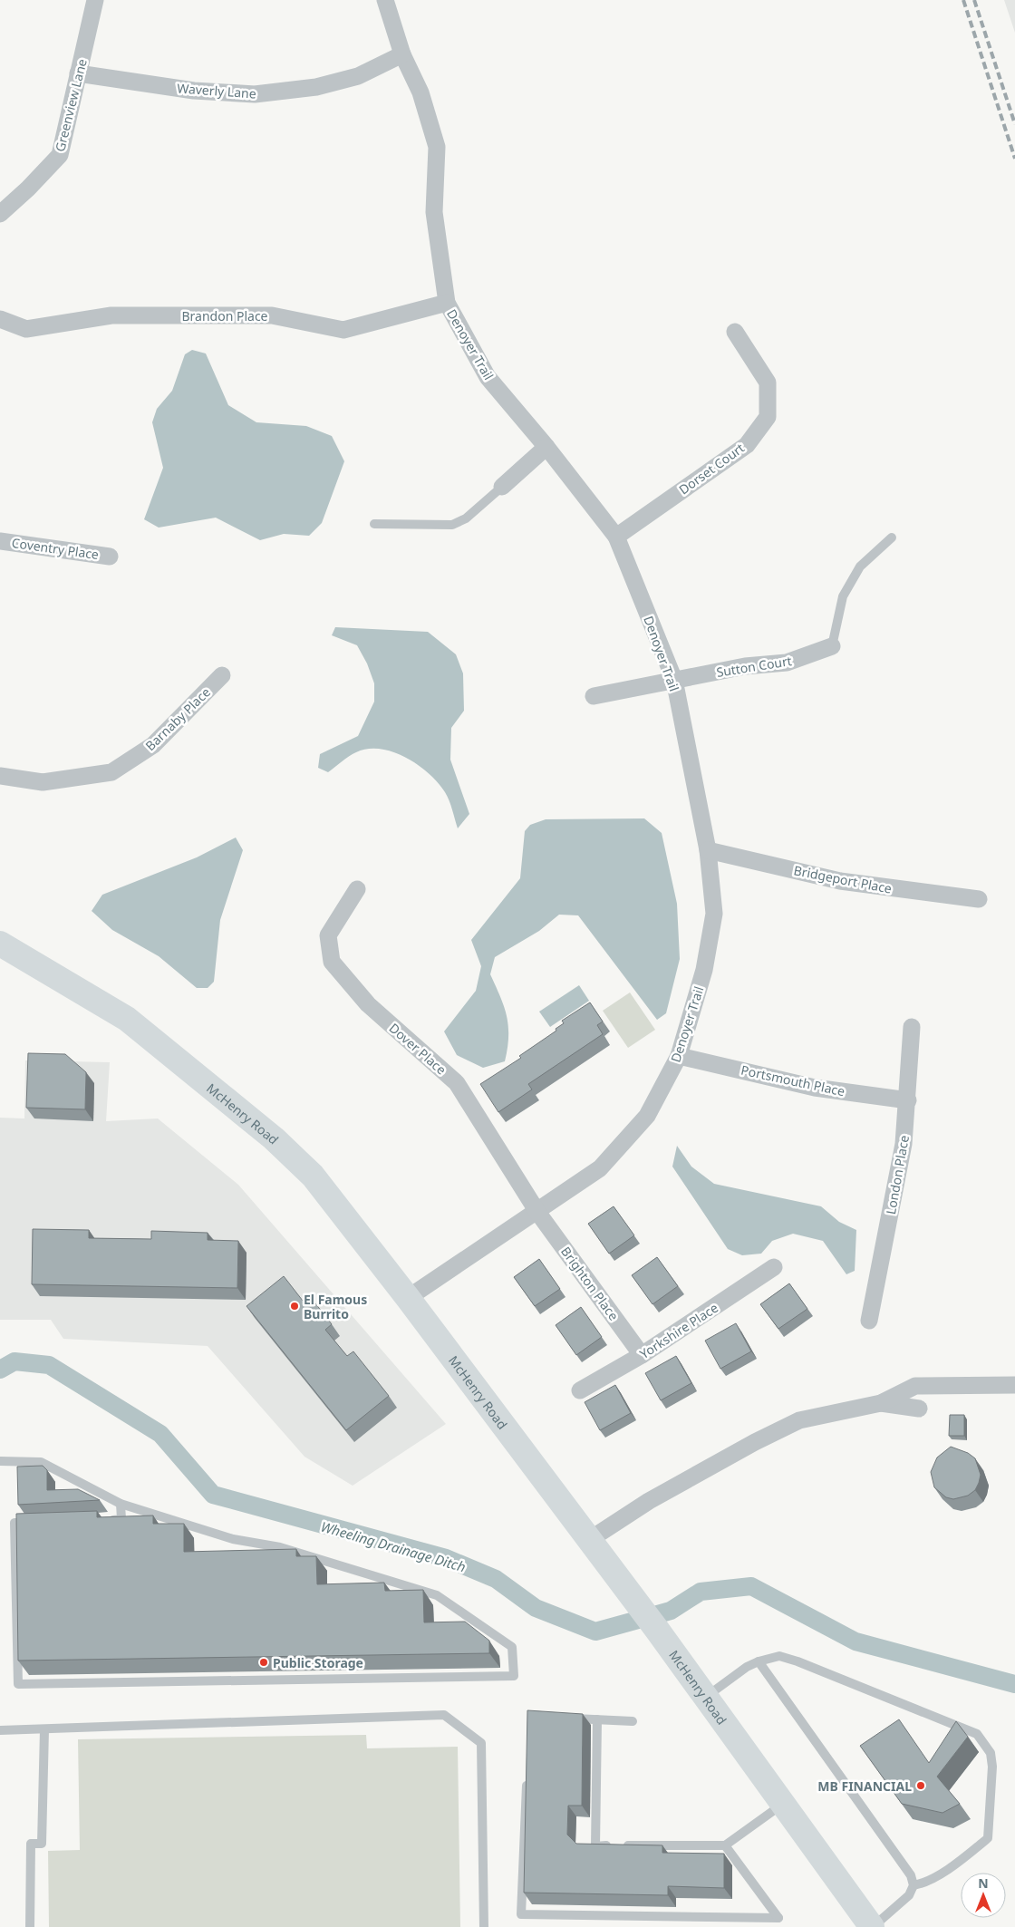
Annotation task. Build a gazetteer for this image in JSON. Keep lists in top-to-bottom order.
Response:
{
  "streets": {
    "main road": ["McHenry Road"],
    "street": [
      "Waverly Lane",
      "Greenview Lane",
      "Brandon Place",
      "Denoyer Trail",
      "Dorset Court",
      "Coventry Place",
      "Sutton Court",
      "Barnaby Place",
      "Bridgeport Place",
      "Dover Place",
      "Portsmouth Place",
      "London Place",
      "Brighton Place",
      "Yorkshire Place"
    ]
  },
  "crossings": [
    ["Waverly Lane", "Greenview Lane"],
    ["Waverly Lane", "Denoyer Trail"],
    ["Brandon Place", "Denoyer Trail"],
    ["Denoyer Trail", "Dorset Court"],
    ["Denoyer Trail", "Sutton Court"],
    ["Denoyer Trail", "Bridgeport Place"],
    ["Denoyer Trail", "Dover Place"],
    ["Denoyer Trail", "Portsmouth Place"],
    ["Denoyer Trail", "McHenry Road"],
    ["Denoyer Trail", "Brighton Place"],
    ["Dover Place", "Brighton Place"],
    ["Portsmouth Place", "London Place"],
    ["Brighton Place", "Yorkshire Place"]
  ],
  "water": ["Wheeling Drainage Ditch"],
  "places": ["El Famous Burrito", "Public Storage", "MB FINANCIAL"],
  "north": "top"
}
